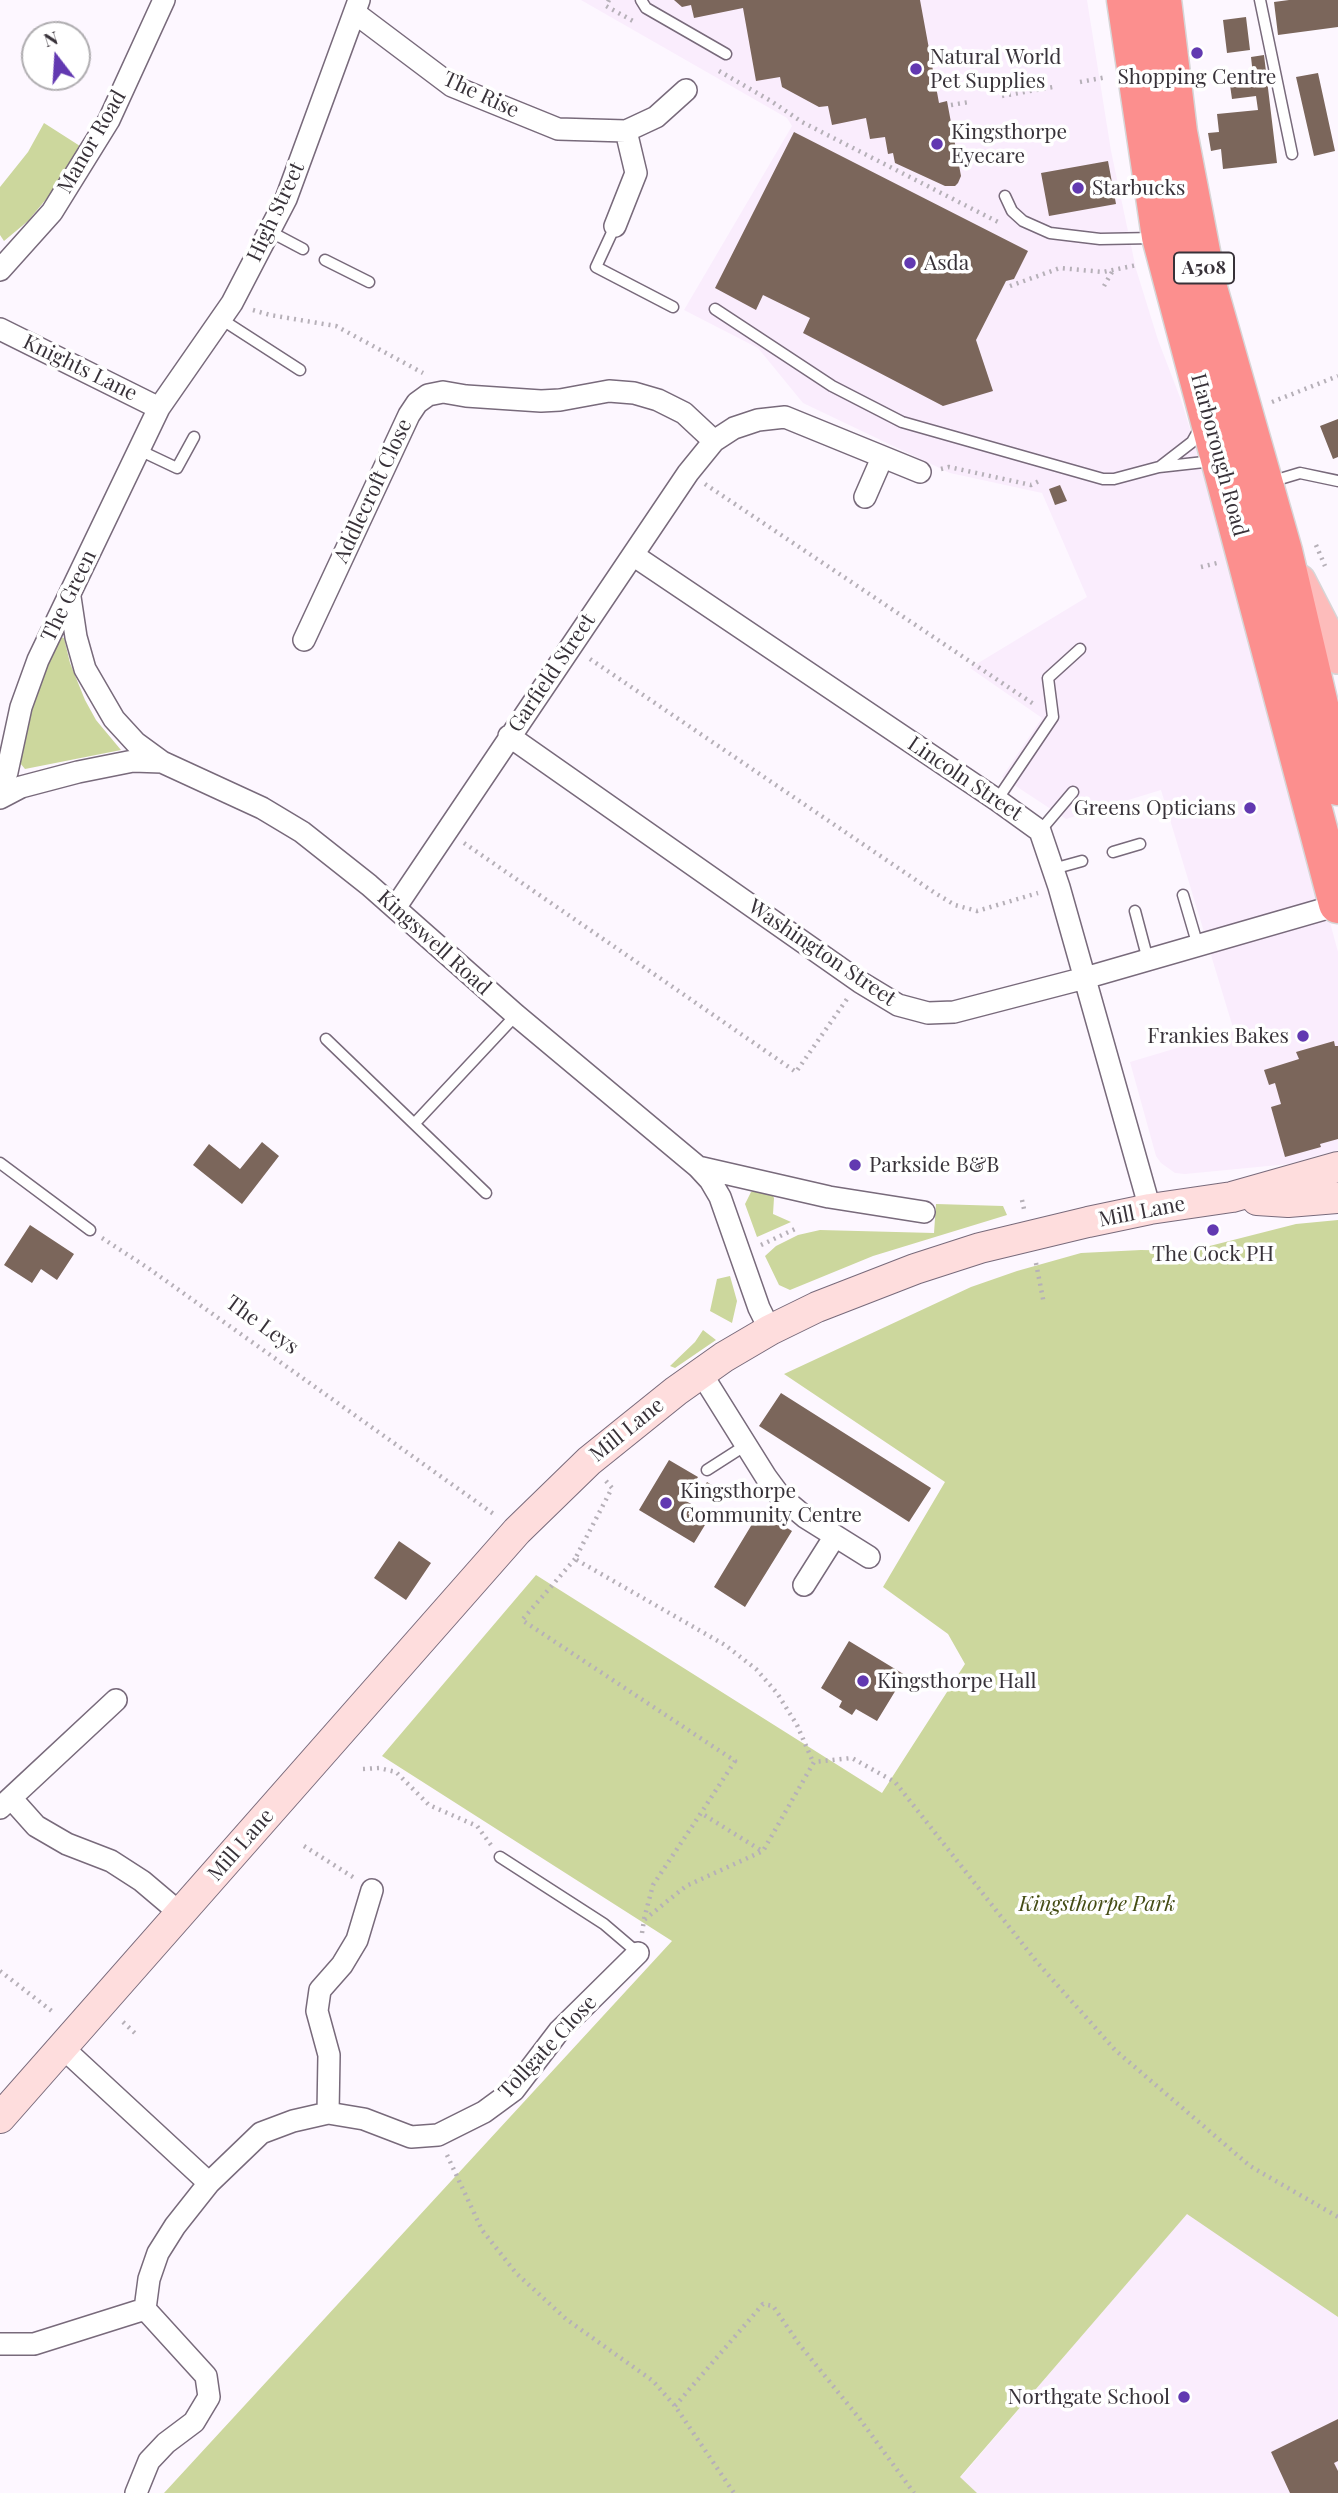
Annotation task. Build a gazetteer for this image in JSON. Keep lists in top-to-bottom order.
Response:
{
  "streets": {
    "highway": ["A508", "Harborough Road"],
    "street": [
      "The Rise",
      "Manor Road",
      "High Street",
      "Knights Lane",
      "Addlecroft Close",
      "The Green",
      "Garfield Street",
      "Lincoln Street",
      "Kingswell Road",
      "Washington Street",
      "Mill Lane",
      "Tollgate Close"
    ],
    "path": ["The Leys"]
  },
  "crossings": [
    ["The Rise", "High Street"],
    ["High Street", "Knights Lane"],
    ["High Street", "The Green"],
    ["Knights Lane", "The Green"],
    ["Harborough Road", "Washington Street"],
    ["The Green", "Kingswell Road"],
    ["Garfield Street", "Lincoln Street"],
    ["Garfield Street", "Kingswell Road"],
    ["Garfield Street", "Washington Street"],
    ["Lincoln Street", "Washington Street"],
    ["Lincoln Street", "Mill Lane"],
    ["Kingswell Road", "Mill Lane"]
  ],
  "parks": ["Kingsthorpe Park"],
  "places": [
    "Shopping Centre",
    "Natural World Pet Supplies",
    "Kingsthorpe Eyecare",
    "Starbucks",
    "Asda",
    "Greens Opticians",
    "Frankies Bakes",
    "Parkside B&B",
    "The Cock PH",
    "Kingsthorpe Community Centre",
    "Kingsthorpe Hall",
    "Northgate School"
  ],
  "north": "top"
}
